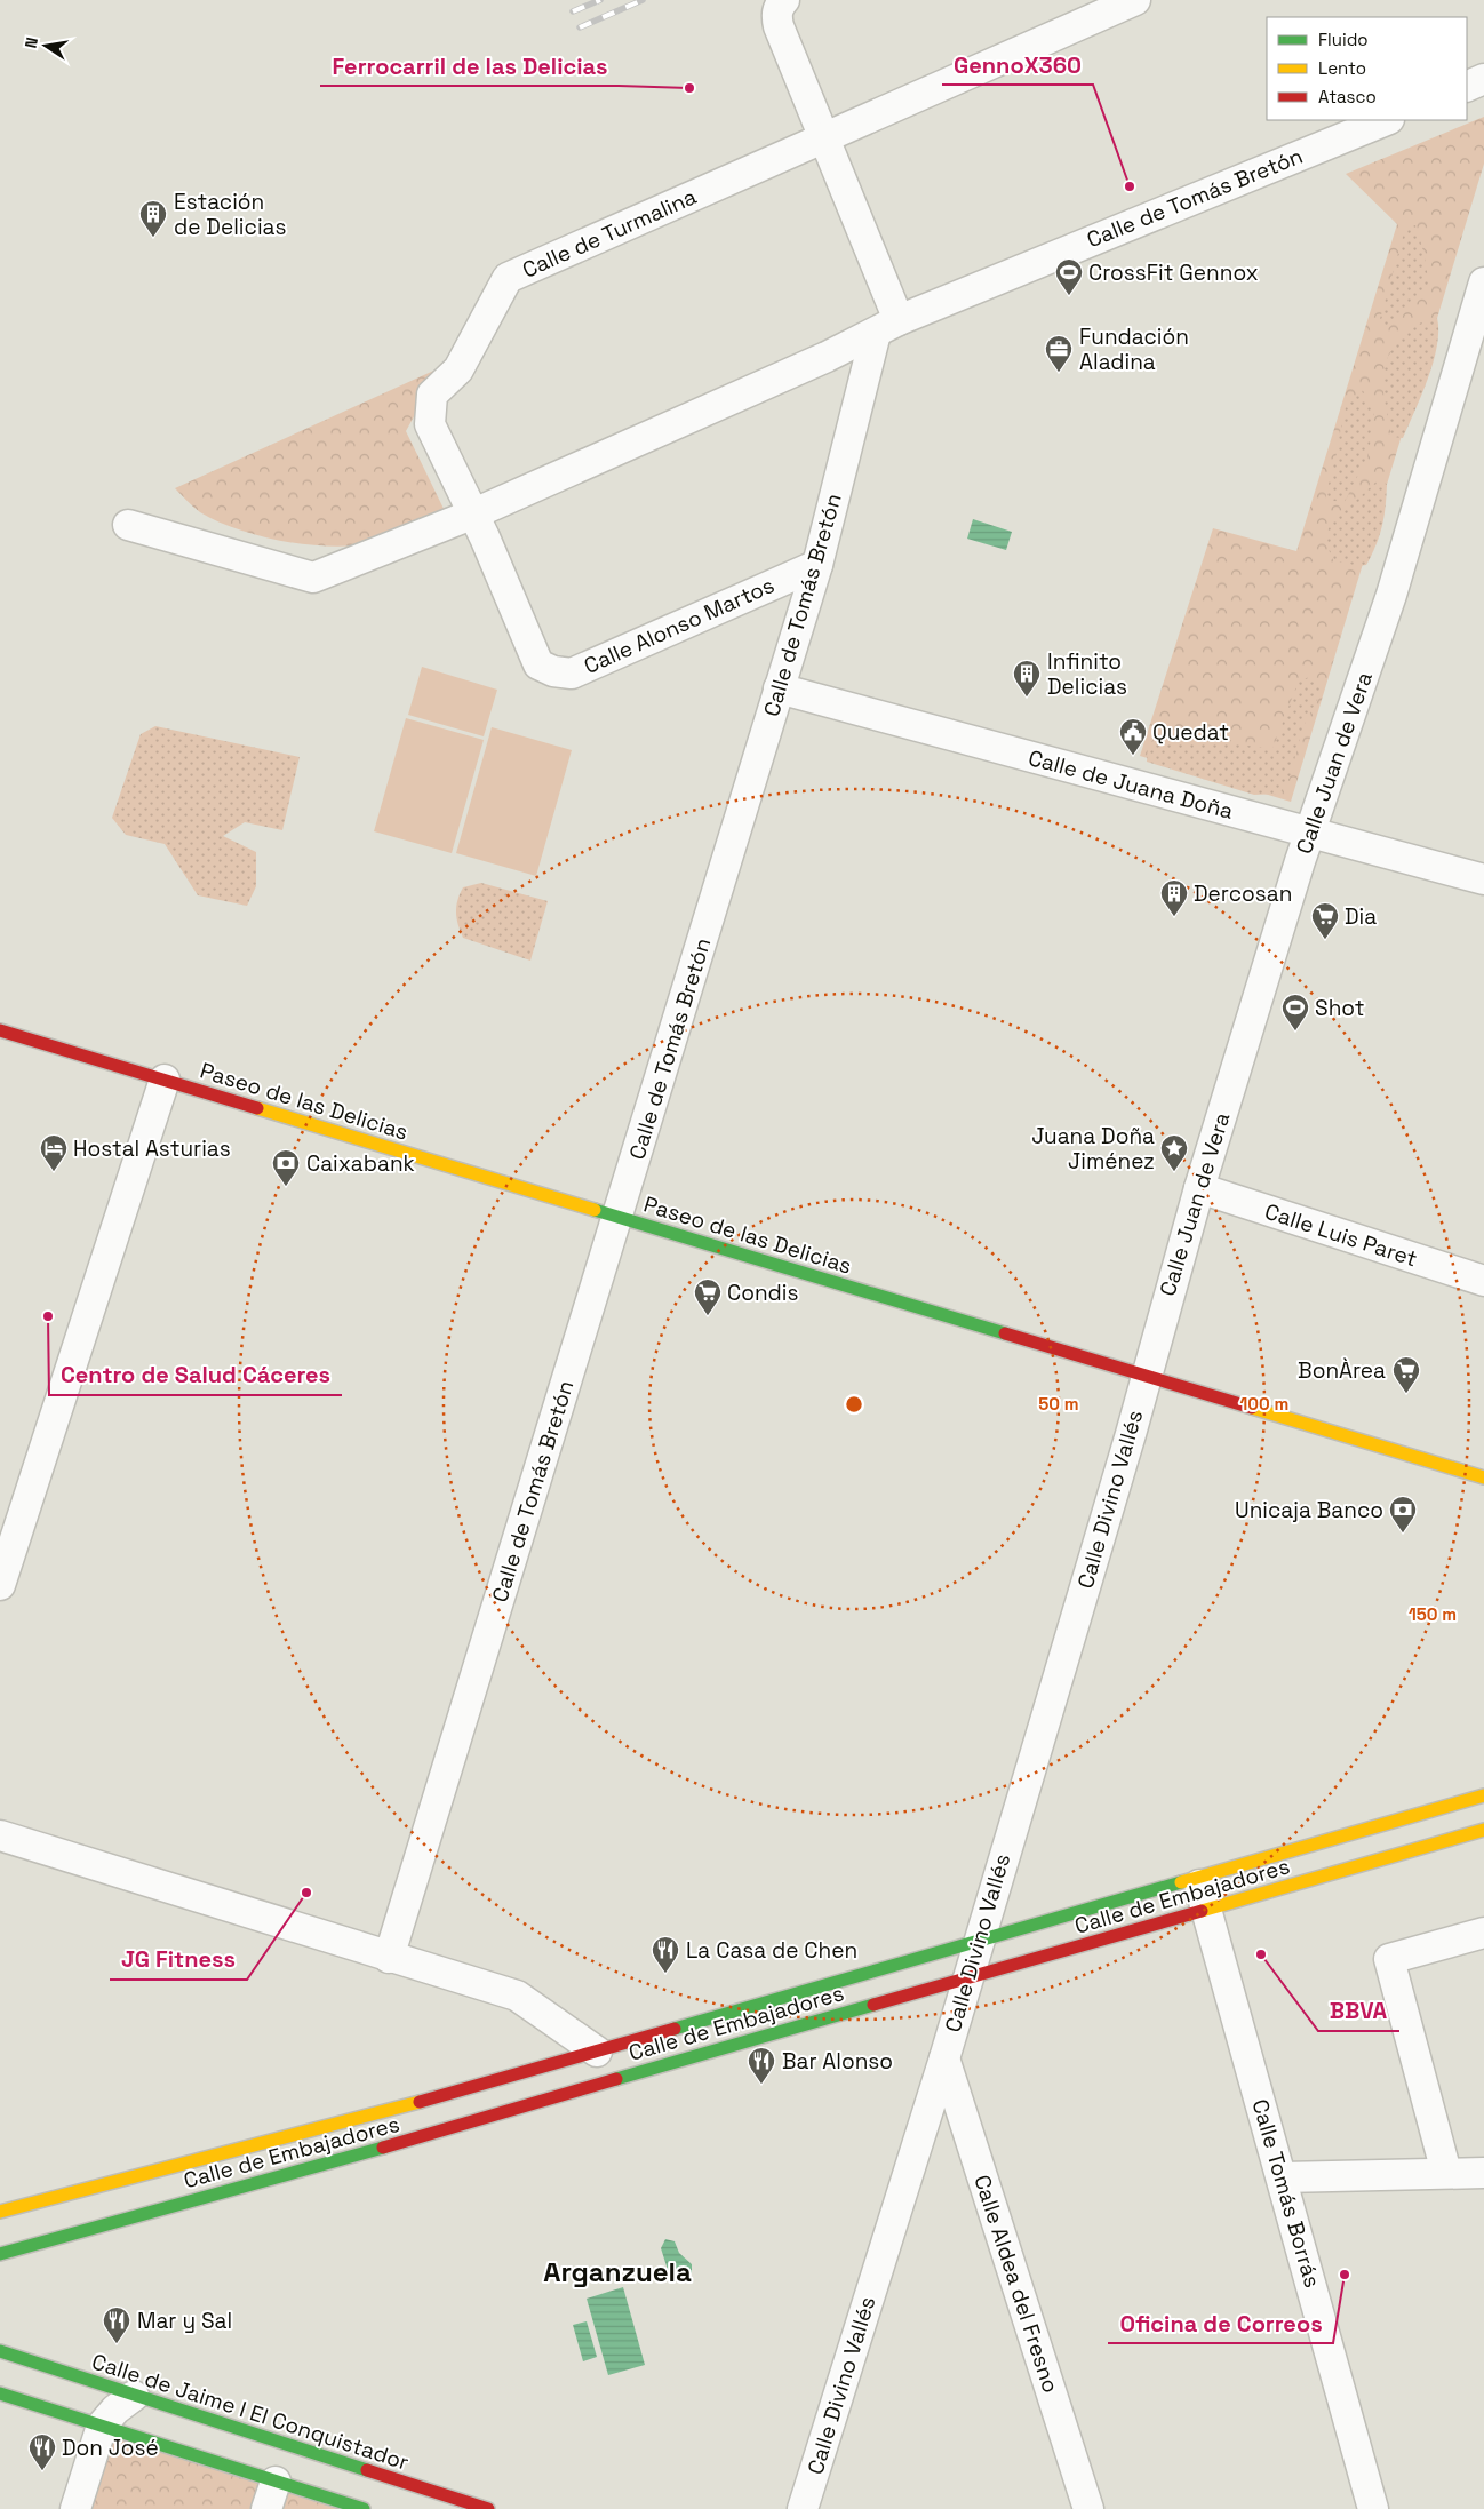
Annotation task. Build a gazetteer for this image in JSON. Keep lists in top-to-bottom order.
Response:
{
  "streets": {
    "main road": ["Paseo de las Delicias", "Calle de Embajadores", "Calle de Jaime I El Conquistador"],
    "street": [
      "Calle de Tomás Bretón",
      "Calle de Turmalina",
      "Calle Alonso Martos",
      "Calle Juan de Vera",
      "Calle de Juana Doña",
      "Calle Luis Paret",
      "Calle Divino Vallés",
      "Calle Tomás Borrás",
      "Calle Aldea del Fresno"
    ]
  },
  "crossings": [
    ["Calle de Tomás Bretón", "Calle de Turmalina"],
    ["Calle de Tomás Bretón", "Calle Alonso Martos"],
    ["Calle de Tomás Bretón", "Calle de Juana Doña"],
    ["Calle de Tomás Bretón", "Paseo de las Delicias"],
    ["Calle de Turmalina", "Calle Alonso Martos"],
    ["Calle Juan de Vera", "Calle de Juana Doña"],
    ["Calle Juan de Vera", "Paseo de las Delicias"],
    ["Calle Juan de Vera", "Calle Luis Paret"],
    ["Calle Juan de Vera", "Calle Divino Vallés"],
    ["Paseo de las Delicias", "Calle Divino Vallés"],
    ["Calle Divino Vallés", "Calle de Embajadores"],
    ["Calle Divino Vallés", "Calle Aldea del Fresno"],
    ["Calle de Embajadores", "Calle Tomás Borrás"]
  ],
  "districts": ["Arganzuela"],
  "places": {
    "other": [
      "Ferrocarril de las Delicias",
      "GennoX360",
      "Centro de Salud Cáceres",
      "JG Fitness",
      "BBVA",
      "Oficina de Correos"
    ],
    "building": ["Estación de Delicias", "Infinito Delicias", "Dercosan"],
    "sports": ["CrossFit Gennox", "Shot"],
    "office": ["Fundación Aladina"],
    "public building": ["Quedat"],
    "supermarket": ["Dia", "Condis", "BonÀrea"],
    "hotel": ["Hostal Asturias"],
    "place": ["Juana Doña Jiménez"],
    "bank": ["Caixabank", "Unicaja Banco"],
    "restaurant": [
      "La Casa de Chen",
      "Bar Alonso",
      "Mar y Sal",
      "Don José"
    ]
  },
  "legend": ["Fluido", "Lento", "Atasco"],
  "north": "left",
  "rings": ["50 m", "100 m", "150 m"]
}
